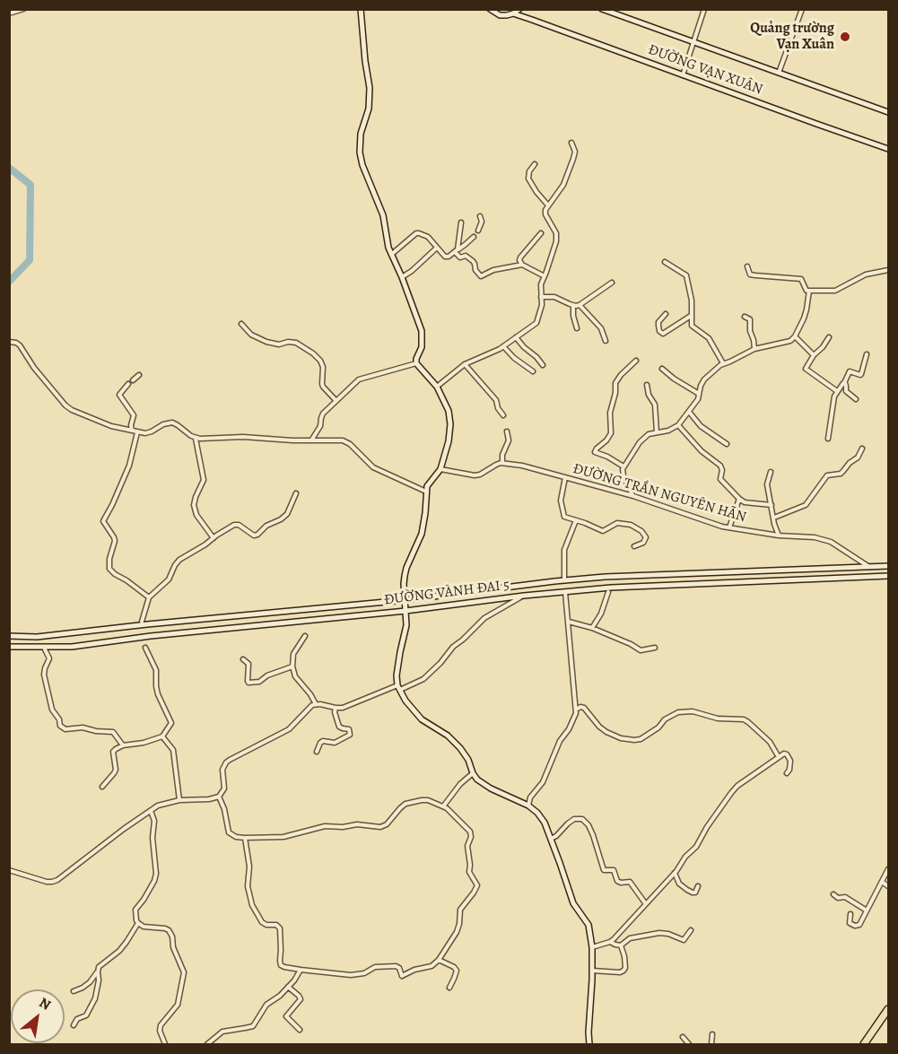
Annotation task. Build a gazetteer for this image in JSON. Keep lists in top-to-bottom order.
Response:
{
  "streets": {
    "street": ["ĐƯỜNG VẠN XUÂN", "ĐƯỜNG TRẦN NGUYÊN HÃN", "ĐƯỜNG VÀNH ĐAI 5"]
  },
  "crossings": [
    ["ĐƯỜNG TRẦN NGUYÊN HÃN", "ĐƯỜNG VÀNH ĐAI 5"]
  ],
  "places": ["Quảng trường Vạn Xuân"],
  "north": "top right"
}
